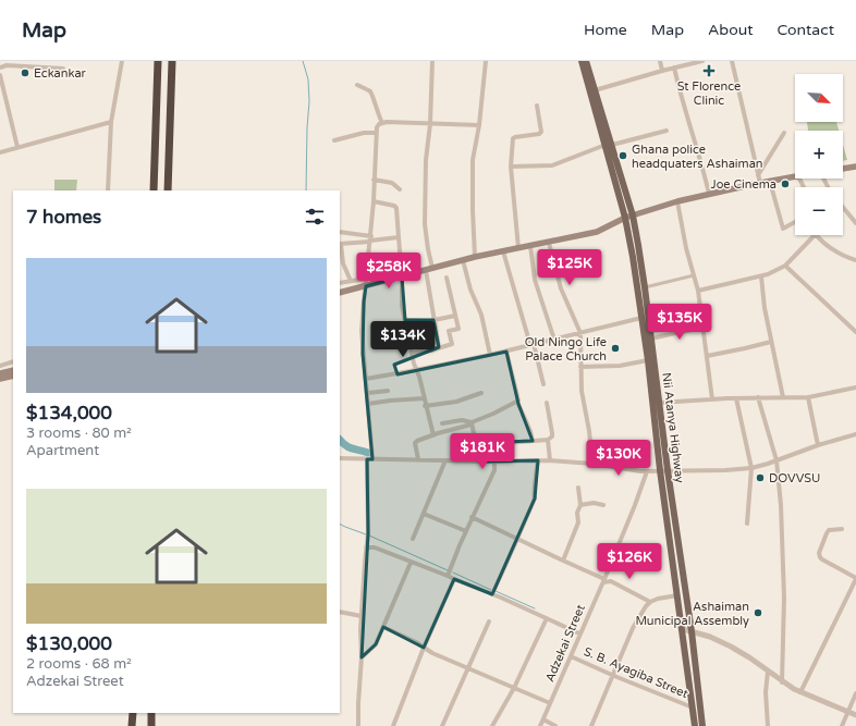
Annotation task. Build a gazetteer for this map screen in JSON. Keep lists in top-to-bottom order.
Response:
{
  "streets": {
    "main road": ["Nii Atanya Highway"],
    "street": ["Adzekai Street", "S. B. Ayagiba Street"]
  },
  "crossings": [
    ["Adzekai Street", "S. B. Ayagiba Street"]
  ],
  "places": {
    "health": ["St Florence Clinic"],
    "other": [
      "Eckankar",
      "Ghana police headquaters Ashaiman",
      "Joe Cinema",
      "Old Ningo Life Palace Church",
      "DOVVSU",
      "Ashaiman Municipal Assembly"
    ]
  },
  "north": "bottom right",
  "page": {
    "header": "Map",
    "nav": [
      "Home",
      "Map",
      "About",
      "Contact"
    ],
    "map_buttons": ["+", "−"],
    "heading": "7 homes",
    "list": [
      {
        "name": "$134,000",
        "note": "3 rooms · 80 m² · Apartment"
      },
      {
        "name": "$130,000",
        "note": "2 rooms · 68 m² · Adzekai Street"
      }
    ],
    "price": [
      "$125K",
      "$258K",
      "$135K",
      "$134K",
      "$181K",
      "$130K",
      "$126K"
    ]
  }
}
